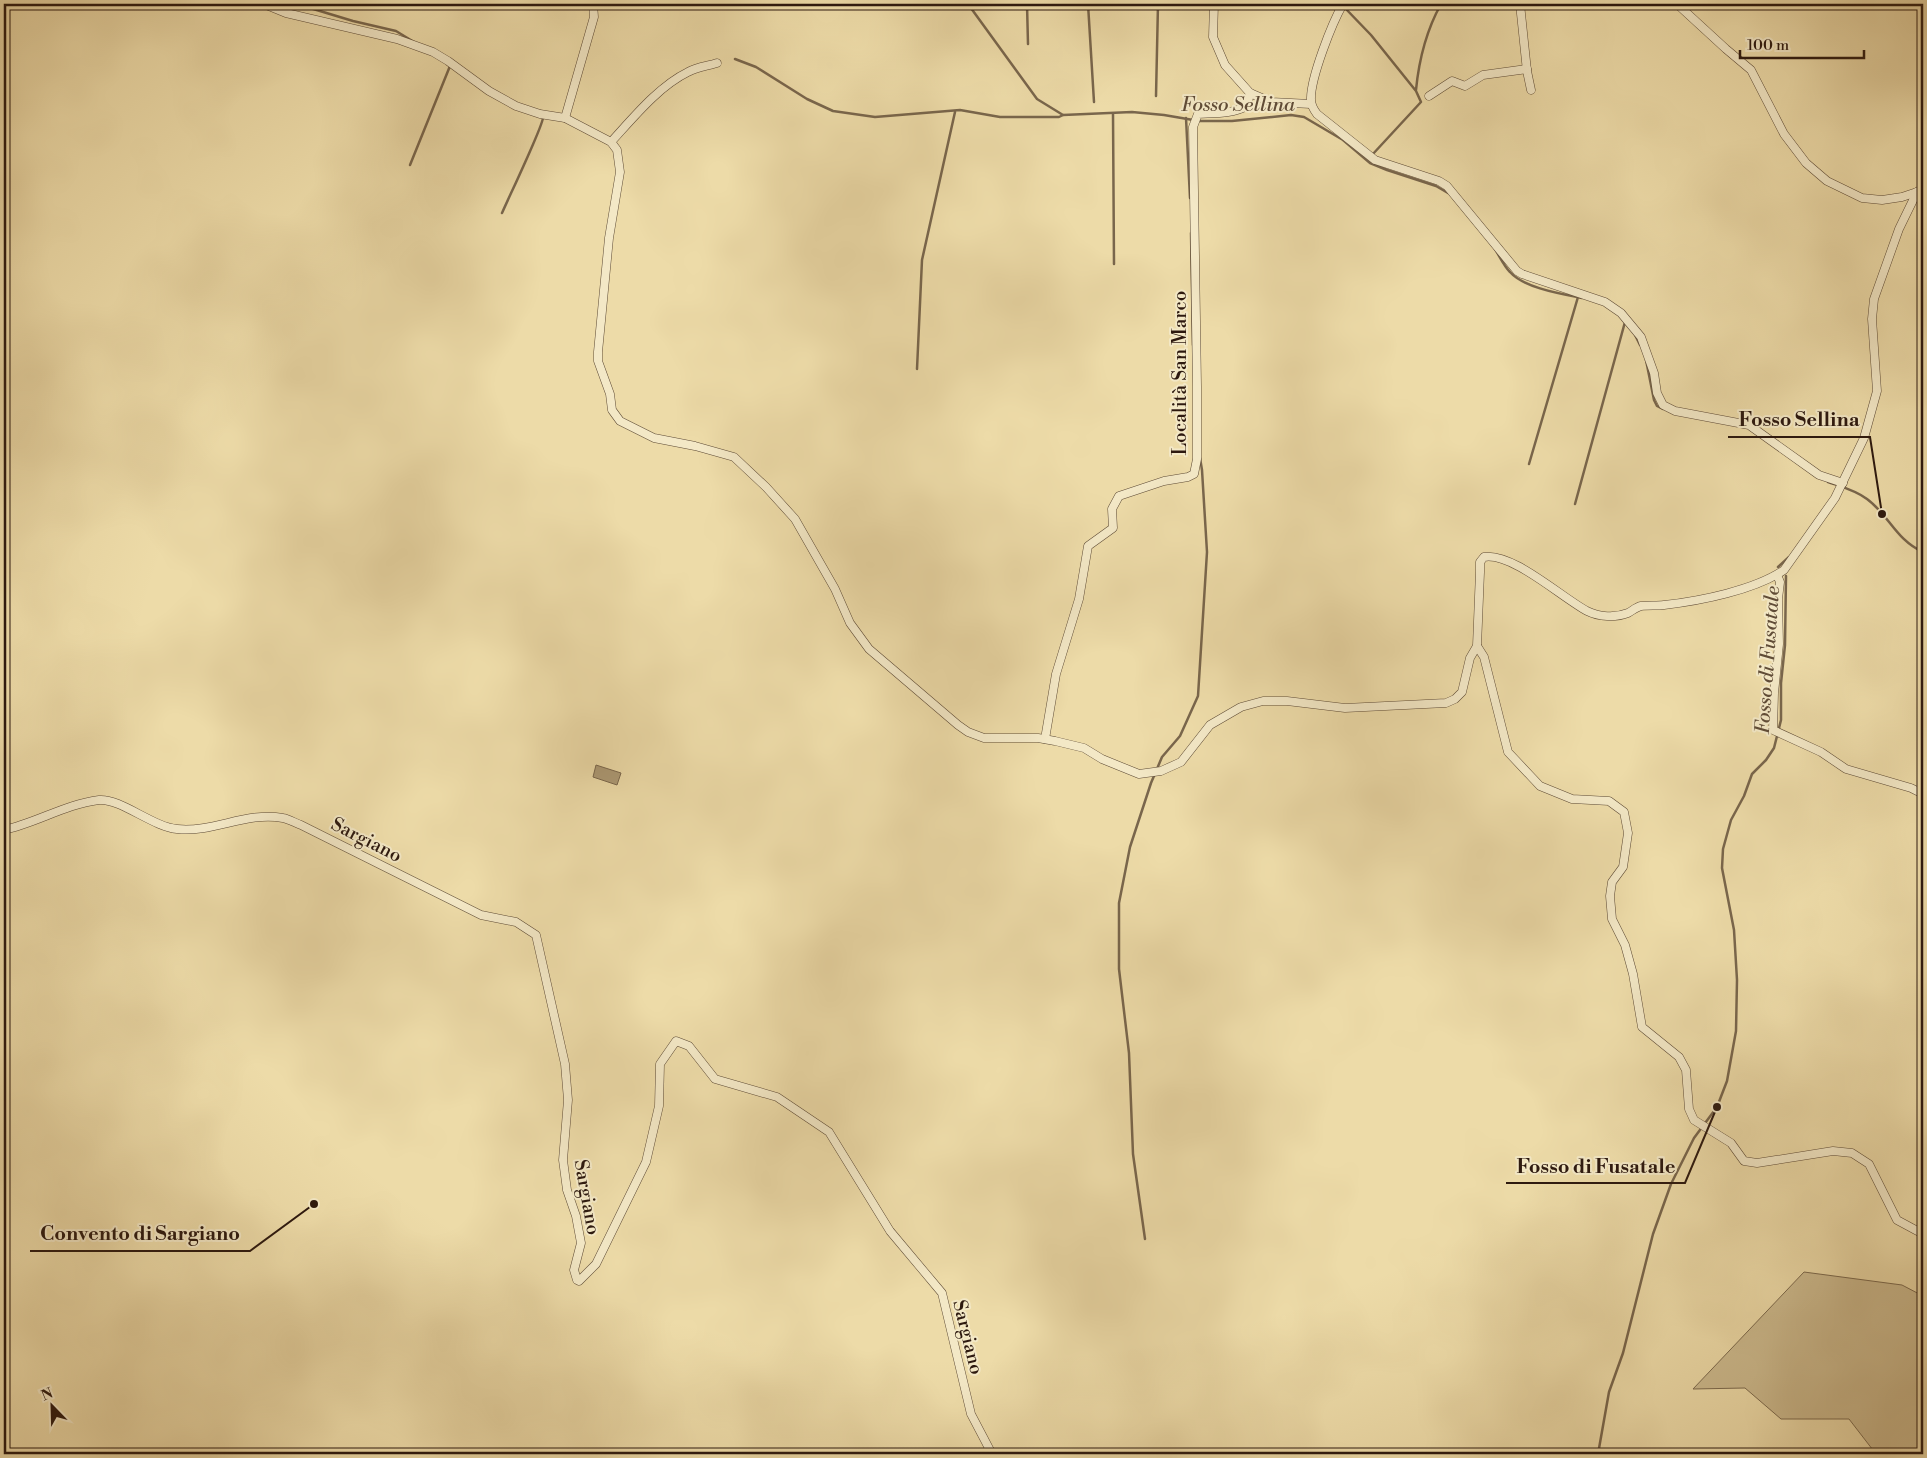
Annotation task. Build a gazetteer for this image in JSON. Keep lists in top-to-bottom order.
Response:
{
  "streets": {
    "street": ["Località San Marco", "Sargiano"]
  },
  "water": ["Fosso Sellina", "Fosso di Fusatale"],
  "places": ["Fosso Sellina", "Fosso di Fusatale", "Convento di Sargiano"],
  "scale_bar": "100 m",
  "north": "top left"
}
